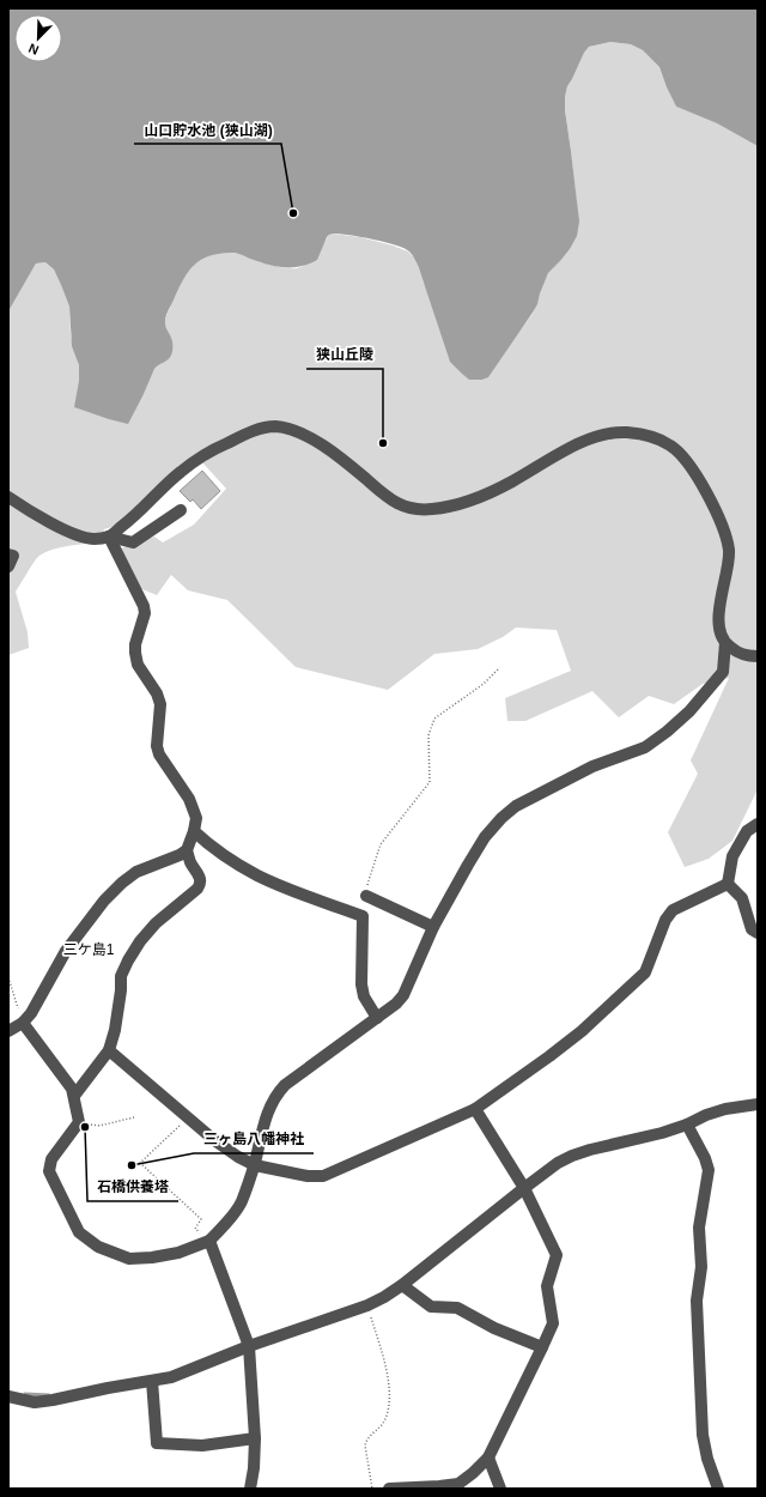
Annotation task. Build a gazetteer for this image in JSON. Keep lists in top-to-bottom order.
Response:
{
  "districts": ["三ケ島1"],
  "places": [
    "山口貯水池 (狭山湖)",
    "狭山丘陵",
    "石橋供養塔",
    "三ヶ島八幡神社"
  ],
  "north": "bottom left"
}
